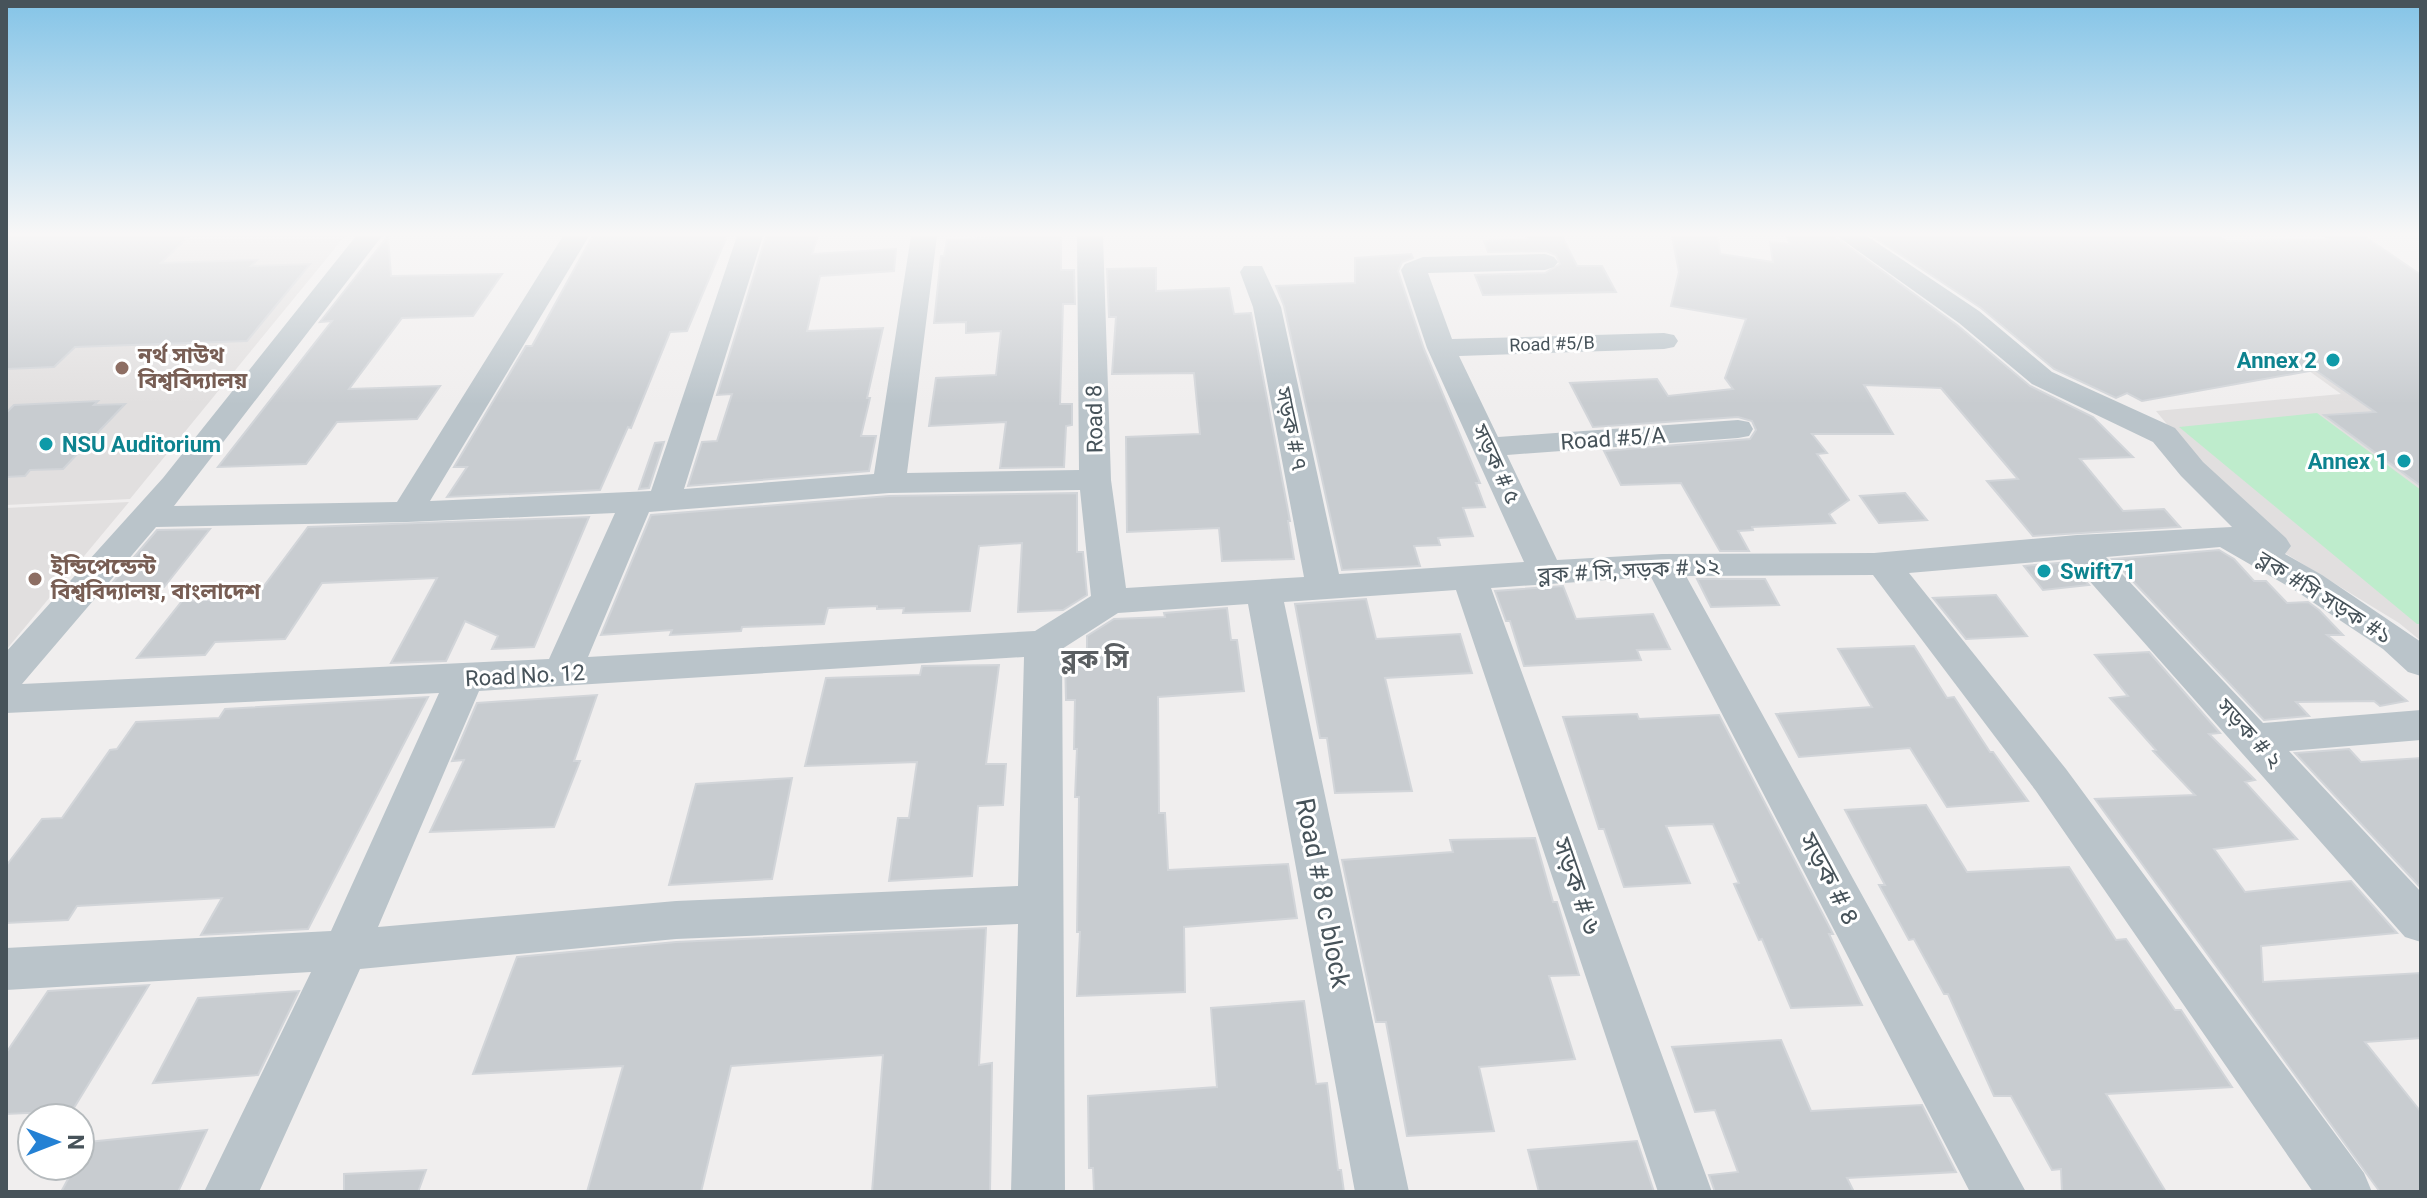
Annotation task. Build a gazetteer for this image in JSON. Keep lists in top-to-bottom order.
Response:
{
  "streets": {
    "street": [
      "Road #5/B",
      "Road 8",
      "সড়ক # ৭",
      "Road #5/A",
      "সড়ক # ৫",
      "ব্লক # সি, সড়ক # ১২",
      "ব্লক #সি সড়ক #১",
      "Road No. 12",
      "সড়ক # ২",
      "সড়ক # ৪",
      "সড়ক # ৬",
      "Road # 8 c block"
    ]
  },
  "crossings": [
    ["Road #5/B", "সড়ক # ৫"],
    ["Road 8", "ব্লক # সি, সড়ক # ১২"],
    ["সড়ক # ৭", "ব্লক # সি, সড়ক # ১২"],
    ["Road #5/A", "সড়ক # ৫"],
    ["সড়ক # ৫", "ব্লক # সি, সড়ক # ১২"],
    ["ব্লক # সি, সড়ক # ১২", "ব্লক #সি সড়ক #১"],
    ["ব্লক # সি, সড়ক # ১২", "Road No. 12"],
    ["ব্লক # সি, সড়ক # ১২", "সড়ক # ২"],
    ["ব্লক # সি, সড়ক # ১২", "সড়ক # ৪"],
    ["ব্লক # সি, সড়ক # ১২", "সড়ক # ৬"],
    ["ব্লক # সি, সড়ক # ১২", "Road # 8 c block"]
  ],
  "districts": ["ব্লক সি"],
  "places": [
    "Annex 2",
    "নর্থ সাউথ বিশ্ববিদ্যালয়",
    "NSU Auditorium",
    "Annex 1",
    "Swift71",
    "ইন্ডিপেন্ডেন্ট বিশ্ববিদ্যালয়, বাংলাদেশ"
  ],
  "north": "right"
}
